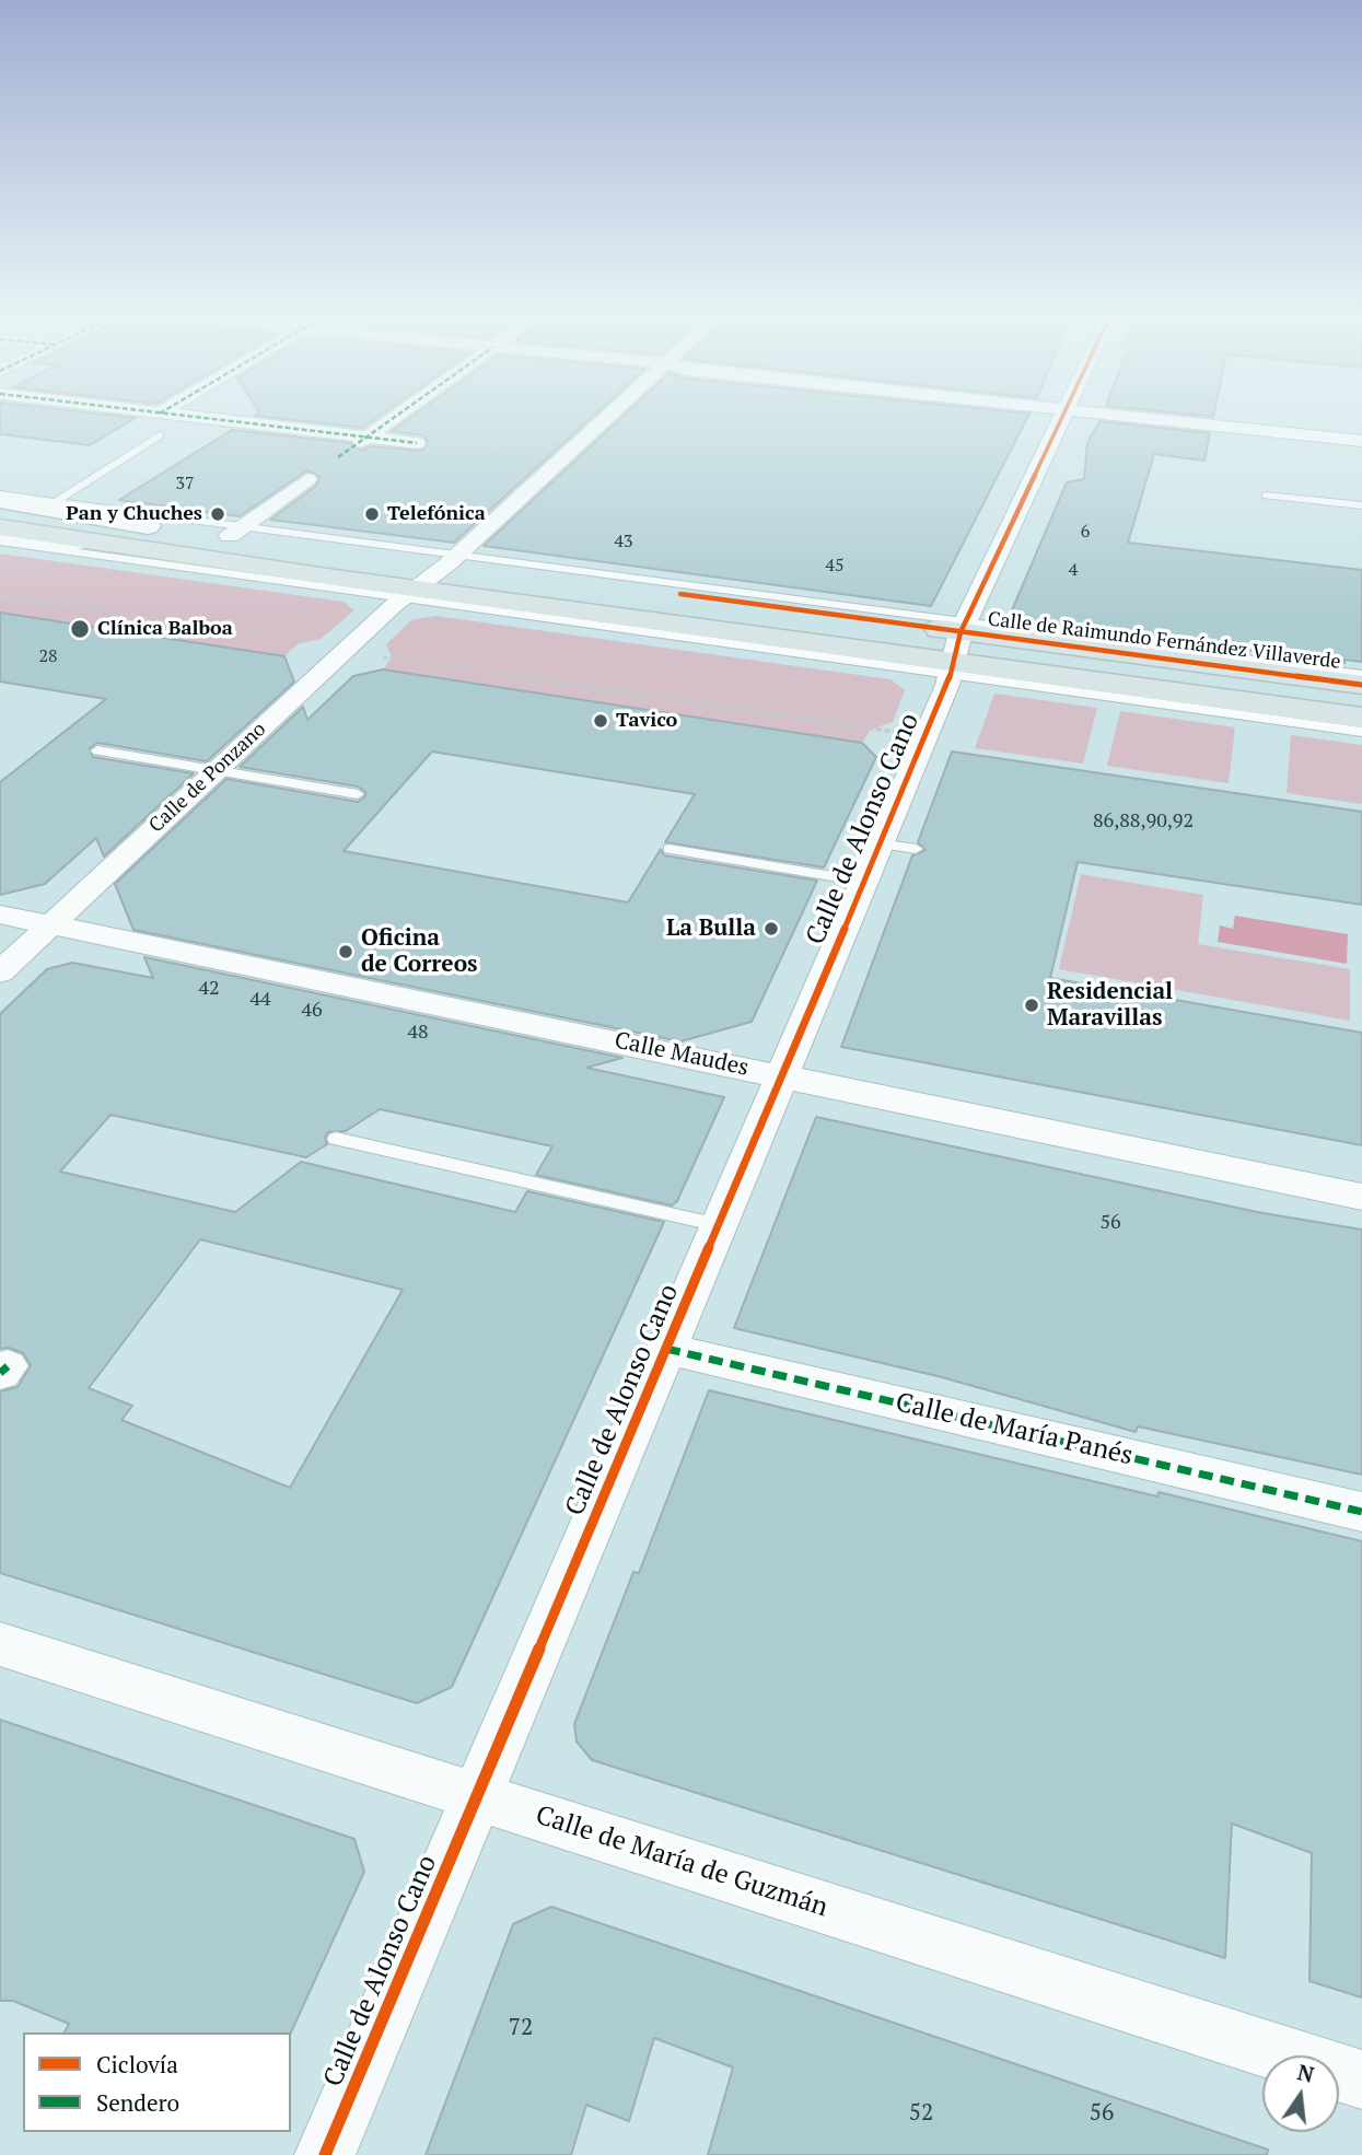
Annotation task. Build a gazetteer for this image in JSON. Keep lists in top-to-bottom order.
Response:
{
  "streets": {
    "main road": ["Calle de Raimundo Fernández Villaverde"],
    "street": [
      "Calle de Ponzano",
      "Calle de Alonso Cano",
      "Calle Maudes",
      "Calle de María Panés",
      "Calle de María de Guzmán"
    ]
  },
  "crossings": [
    ["Calle de Raimundo Fernández Villaverde", "Calle de Ponzano"],
    ["Calle de Raimundo Fernández Villaverde", "Calle de Alonso Cano"],
    ["Calle de Ponzano", "Calle Maudes"],
    ["Calle de Alonso Cano", "Calle Maudes"],
    ["Calle de Alonso Cano", "Calle de María Panés"],
    ["Calle de Alonso Cano", "Calle de María de Guzmán"]
  ],
  "places": [
    "Pan y Chuches",
    "Telefónica",
    "Clínica Balboa",
    "Tavico",
    "La Bulla",
    "Oficina de Correos",
    "Residencial Maravillas"
  ],
  "house_numbers": [
    "37",
    "6",
    "43",
    "45",
    "4",
    "28",
    "86,88,90,92",
    "42",
    "44",
    "46",
    "48",
    "56",
    "72",
    "52",
    "56"
  ],
  "legend": ["Ciclovía", "Sendero"],
  "north": "top"
}
